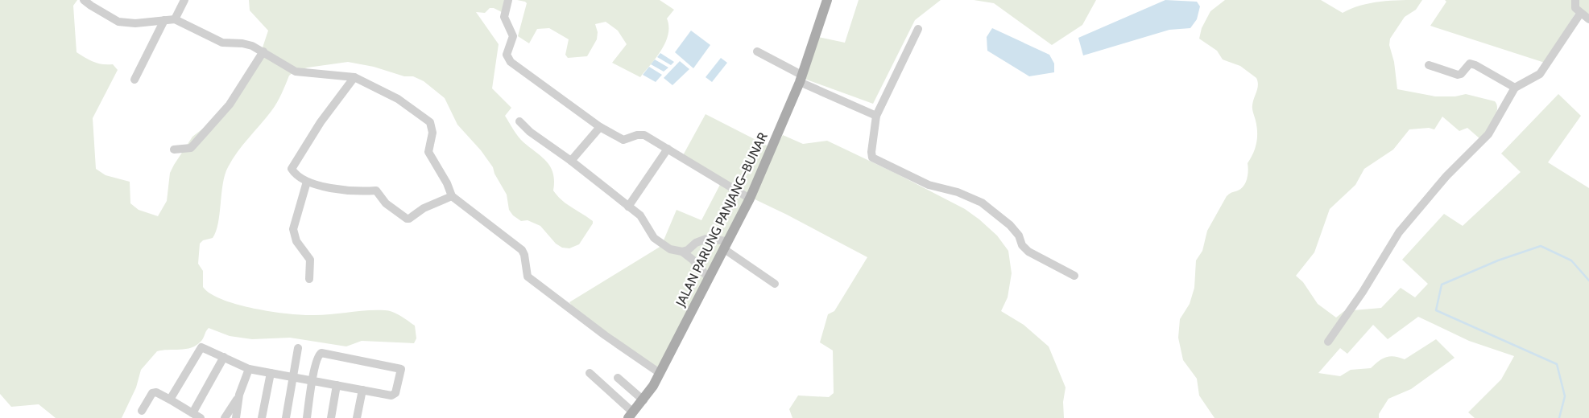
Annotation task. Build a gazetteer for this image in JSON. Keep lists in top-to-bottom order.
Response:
{
  "streets": {
    "main road": ["JALAN PARUNG PANJANG–BUNAR"]
  }
}
